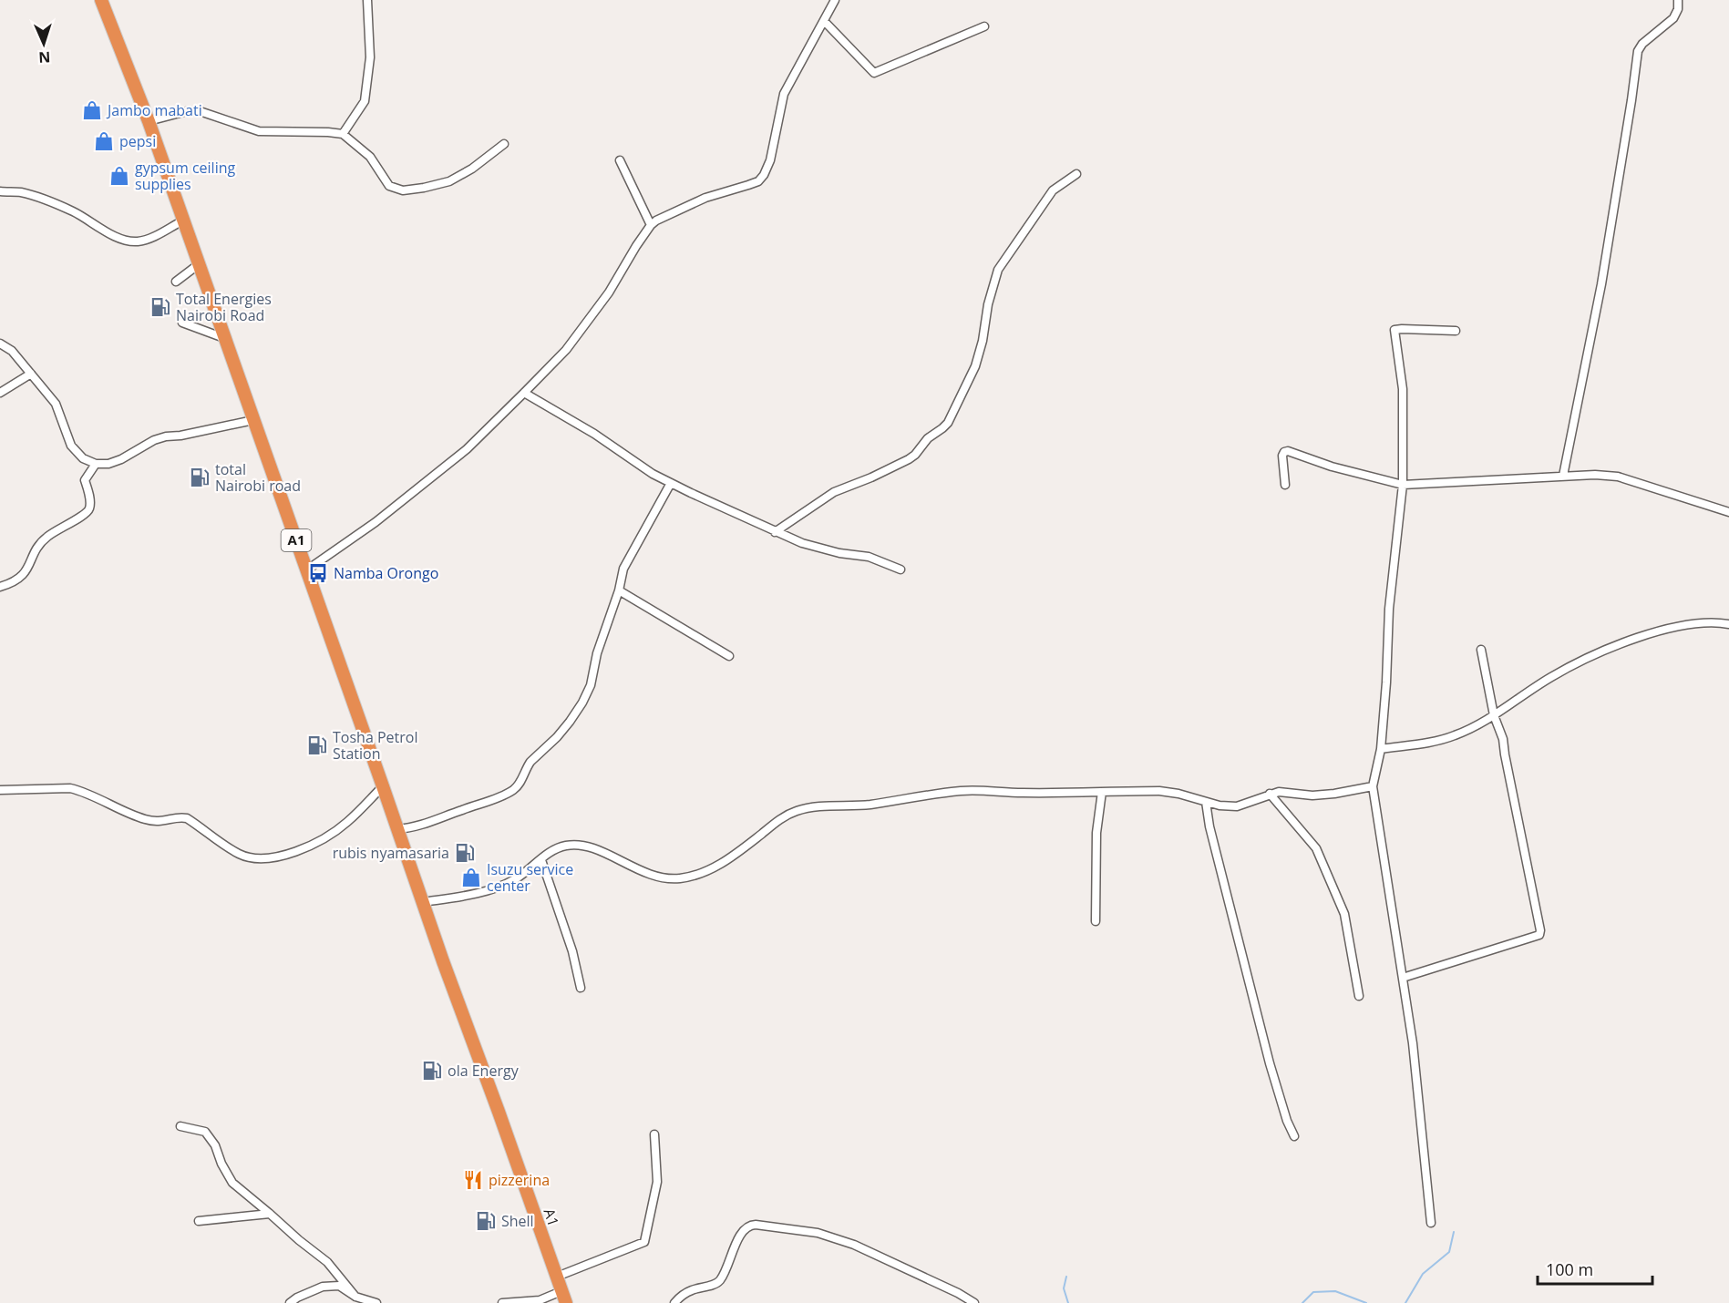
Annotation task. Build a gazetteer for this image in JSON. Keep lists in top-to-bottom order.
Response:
{
  "streets": {
    "highway": ["A1"]
  },
  "places": {
    "shop": [
      "Jambo mabati",
      "pepsi",
      "gypsum ceiling supplies",
      "Isuzu service center"
    ],
    "fuel station": [
      "Total Energies Nairobi Road",
      "total Nairobi road",
      "Tosha Petrol Station",
      "rubis nyamasaria",
      "ola Energy",
      "Shell"
    ],
    "bus stop": ["Namba Orongo"],
    "restaurant": ["pizzerina"]
  },
  "scale_bar": "100 m",
  "north": "bottom"
}
